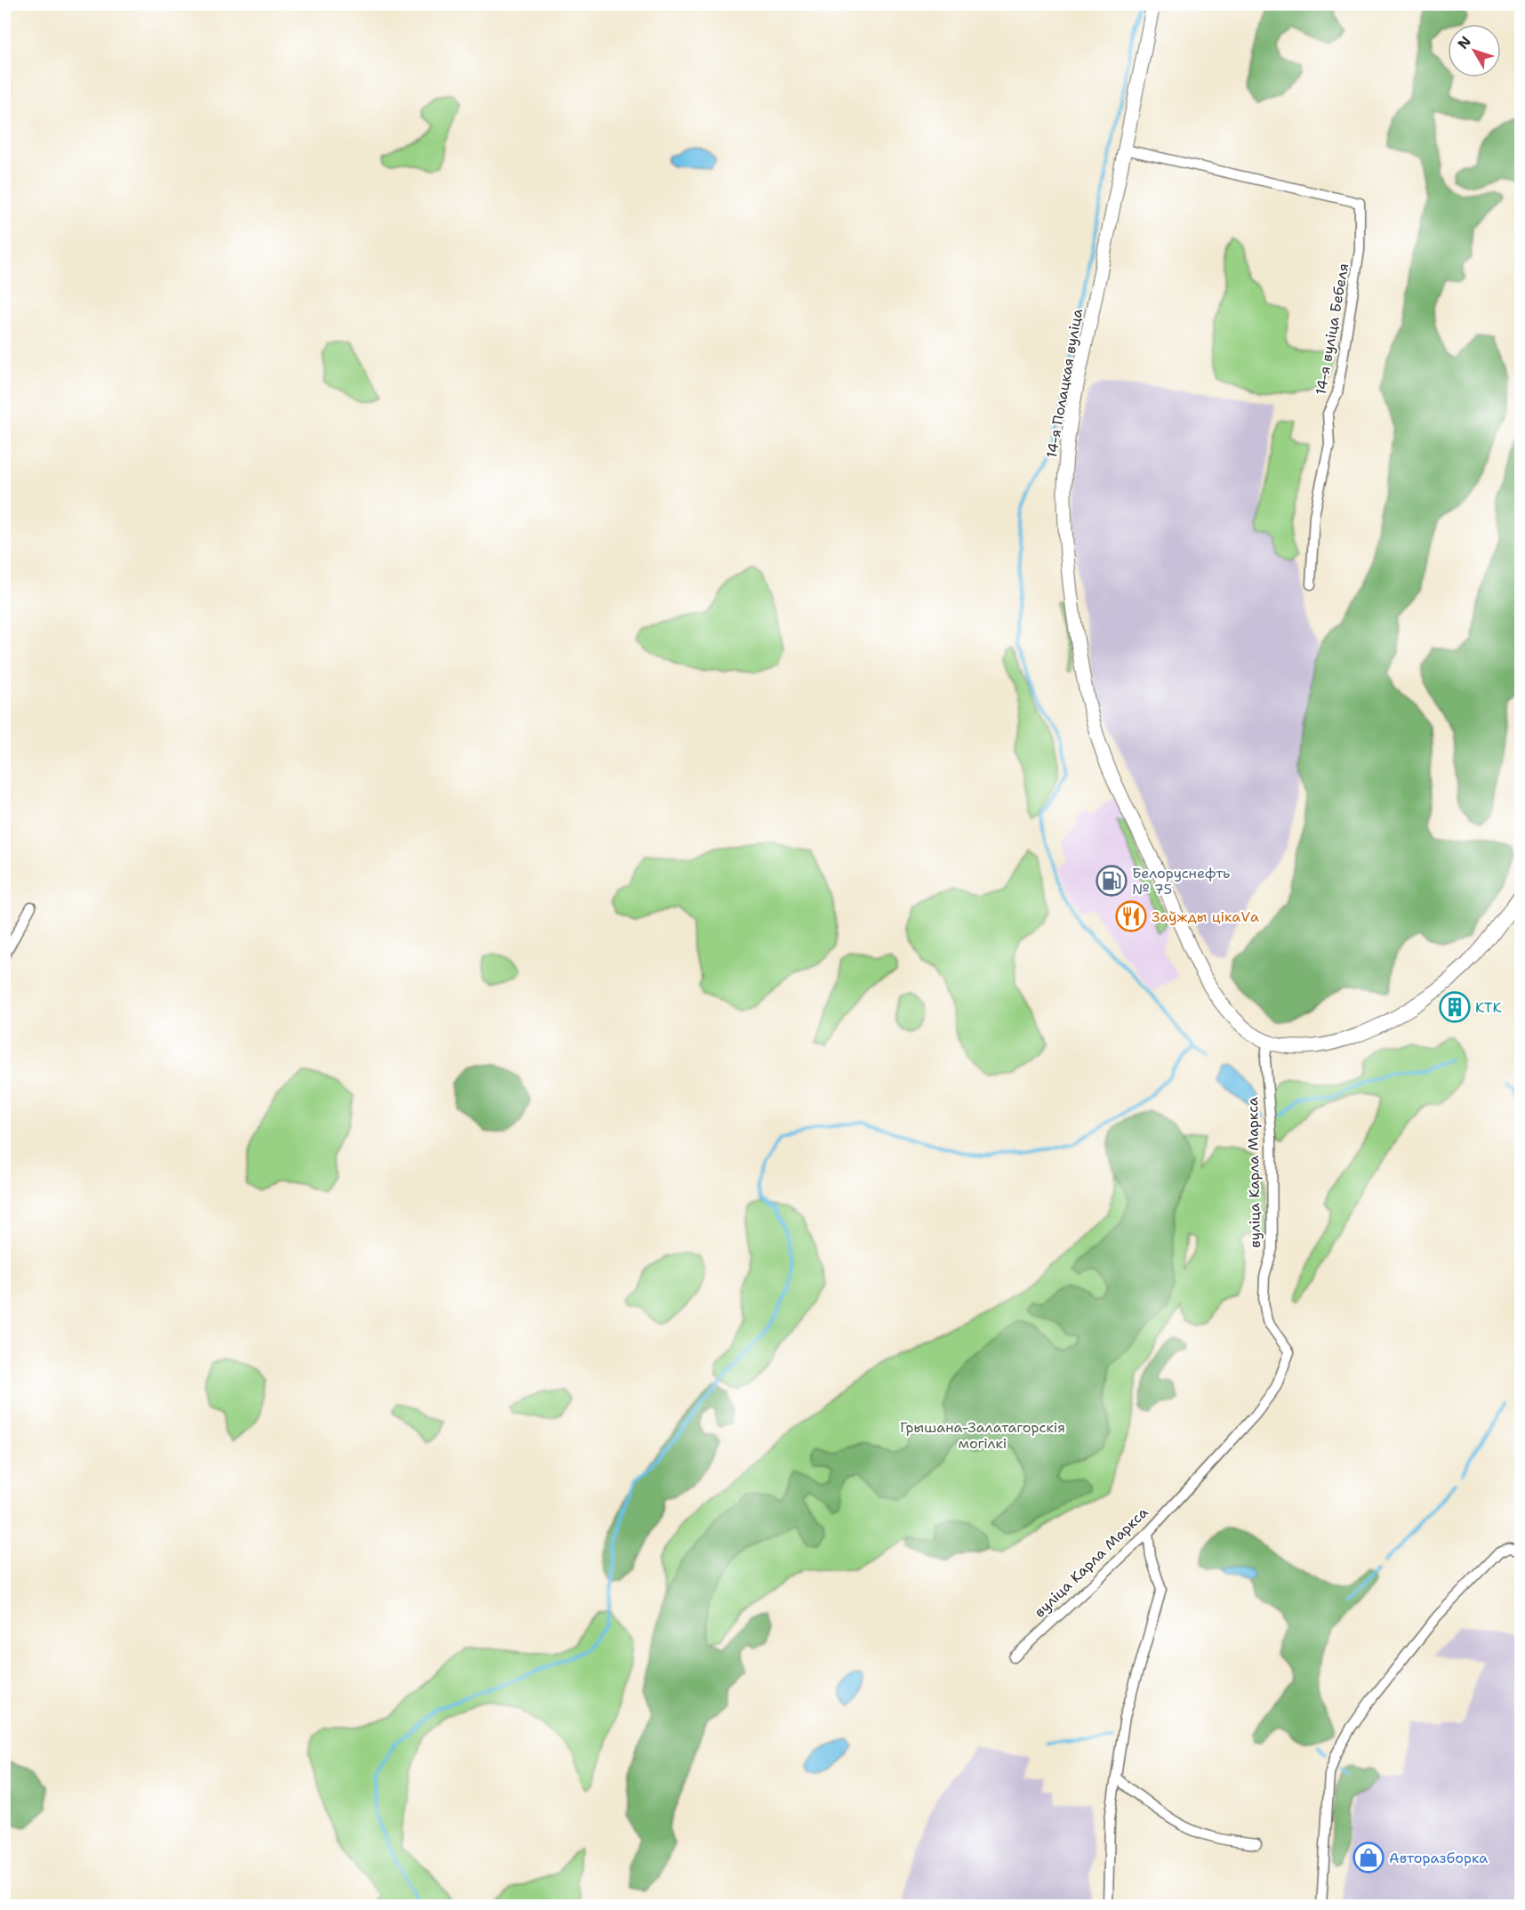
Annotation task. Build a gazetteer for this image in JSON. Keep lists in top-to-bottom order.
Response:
{
  "streets": {
    "main road": ["14-я Полацкая вуліца"],
    "street": ["14-я вуліца Бебеля", "вуліца Карла Маркса"]
  },
  "crossings": [
    ["14-я вуліца Бебеля", "14-я Полацкая вуліца"],
    ["14-я Полацкая вуліца", "вуліца Карла Маркса"]
  ],
  "parks": ["Грышана-Залатагорскія могілкі"],
  "places": {
    "fuel station": ["Белоруснефть № 75"],
    "restaurant": ["Заўжды цікаVа"],
    "building": ["КТК"],
    "shop": ["Авторазборка"]
  },
  "north": "top left"
}
